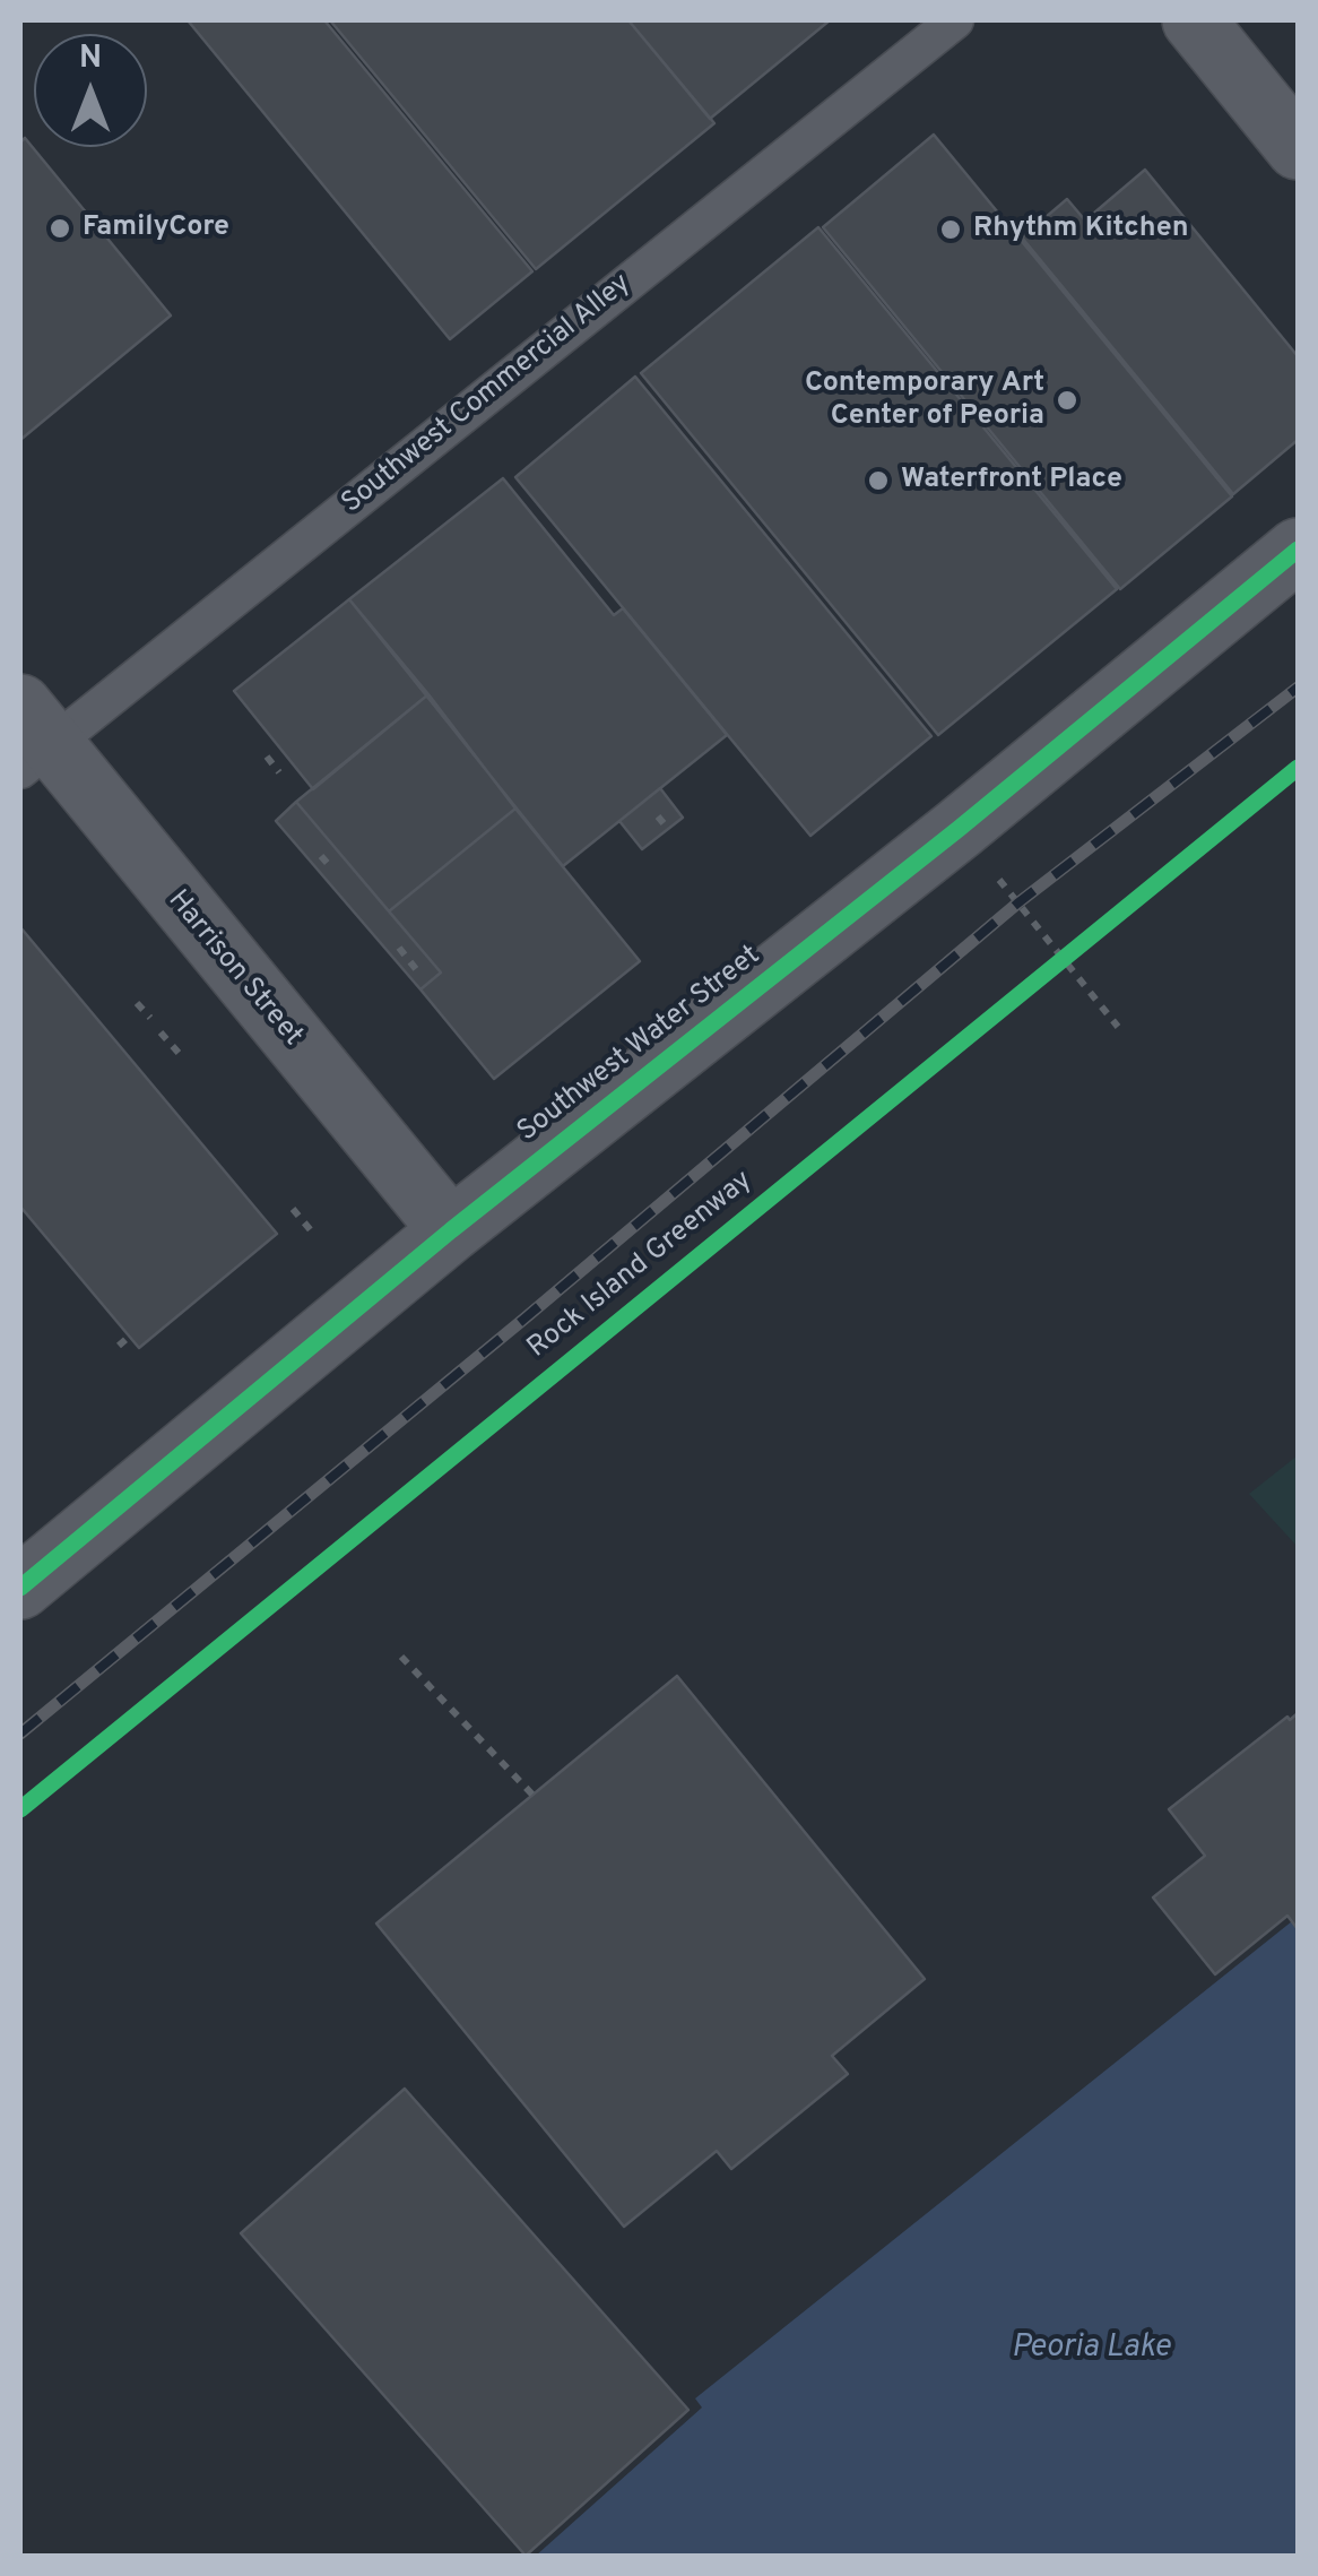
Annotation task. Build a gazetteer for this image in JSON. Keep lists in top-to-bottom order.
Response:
{
  "streets": {
    "street": ["Harrison Street", "Southwest Water Street"],
    "lane": ["Southwest Commercial Alley"],
    "cycle path": ["Rock Island Greenway"]
  },
  "crossings": [
    ["Southwest Commercial Alley", "Harrison Street"],
    ["Harrison Street", "Southwest Water Street"]
  ],
  "water": ["Peoria Lake"],
  "places": [
    "FamilyCore",
    "Rhythm Kitchen",
    "Contemporary Art Center of Peoria",
    "Waterfront Place"
  ],
  "north": "top"
}
